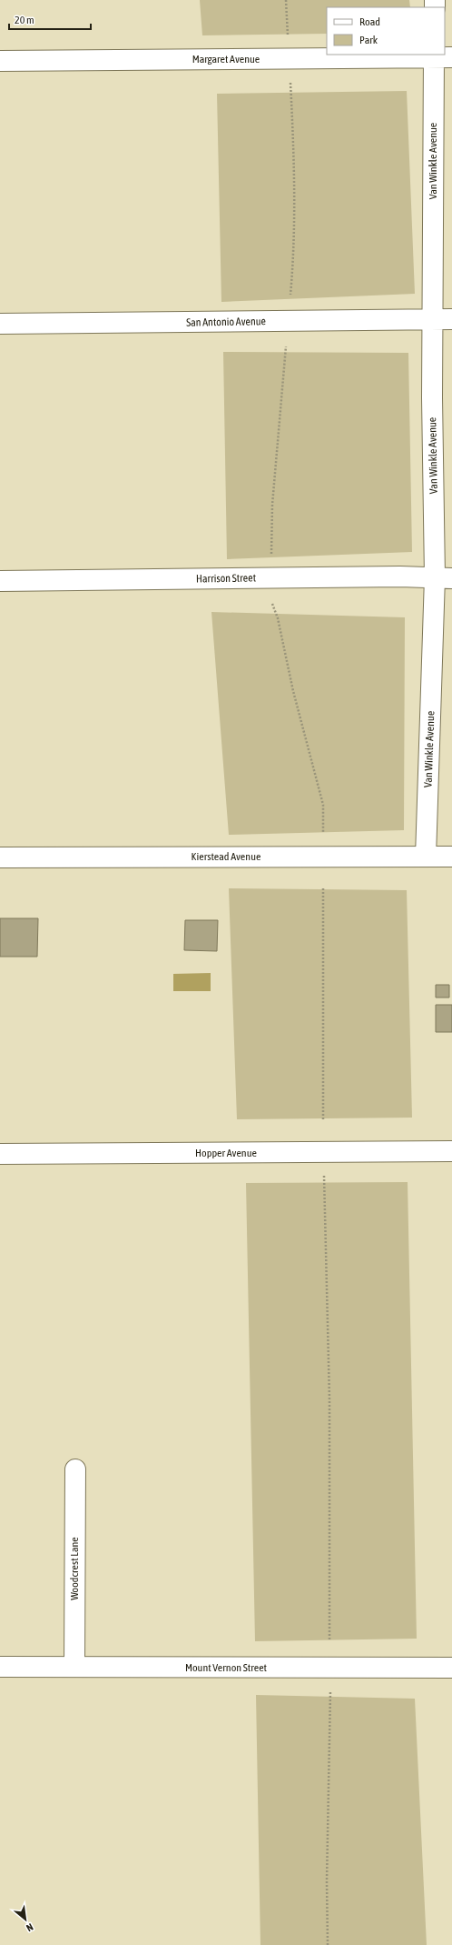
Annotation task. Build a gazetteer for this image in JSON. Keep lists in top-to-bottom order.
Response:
{
  "streets": {
    "street": [
      "Margaret Avenue",
      "Van Winkle Avenue",
      "San Antonio Avenue",
      "Harrison Street",
      "Kierstead Avenue",
      "Hopper Avenue",
      "Woodcrest Lane",
      "Mount Vernon Street"
    ]
  },
  "crossings": [
    ["Margaret Avenue", "Van Winkle Avenue"],
    ["Van Winkle Avenue", "San Antonio Avenue"],
    ["Van Winkle Avenue", "Harrison Street"],
    ["Van Winkle Avenue", "Kierstead Avenue"],
    ["Woodcrest Lane", "Mount Vernon Street"]
  ],
  "legend": ["Road", "Park"],
  "scale_bar": "20 m",
  "north": "bottom right"
}
